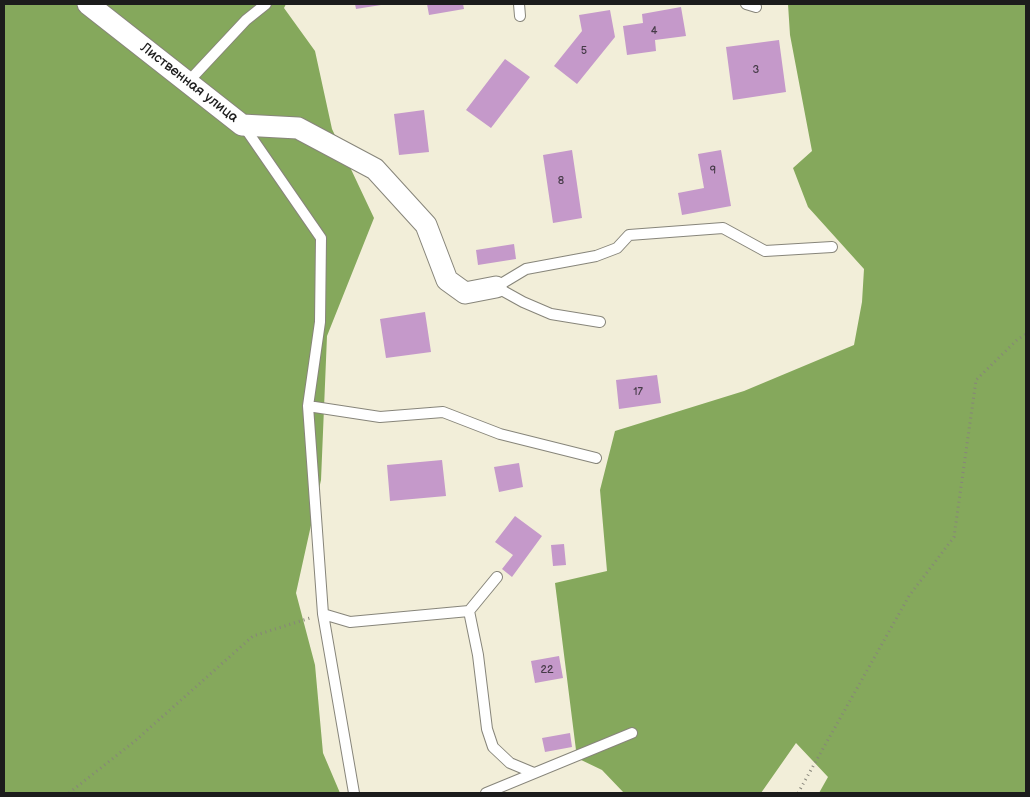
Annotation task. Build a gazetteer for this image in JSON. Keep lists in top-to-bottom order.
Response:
{
  "streets": {
    "street": ["Лиственная улица"]
  },
  "house_numbers": [
    "4",
    "5",
    "3",
    "9",
    "8",
    "17",
    "22"
  ]
}
